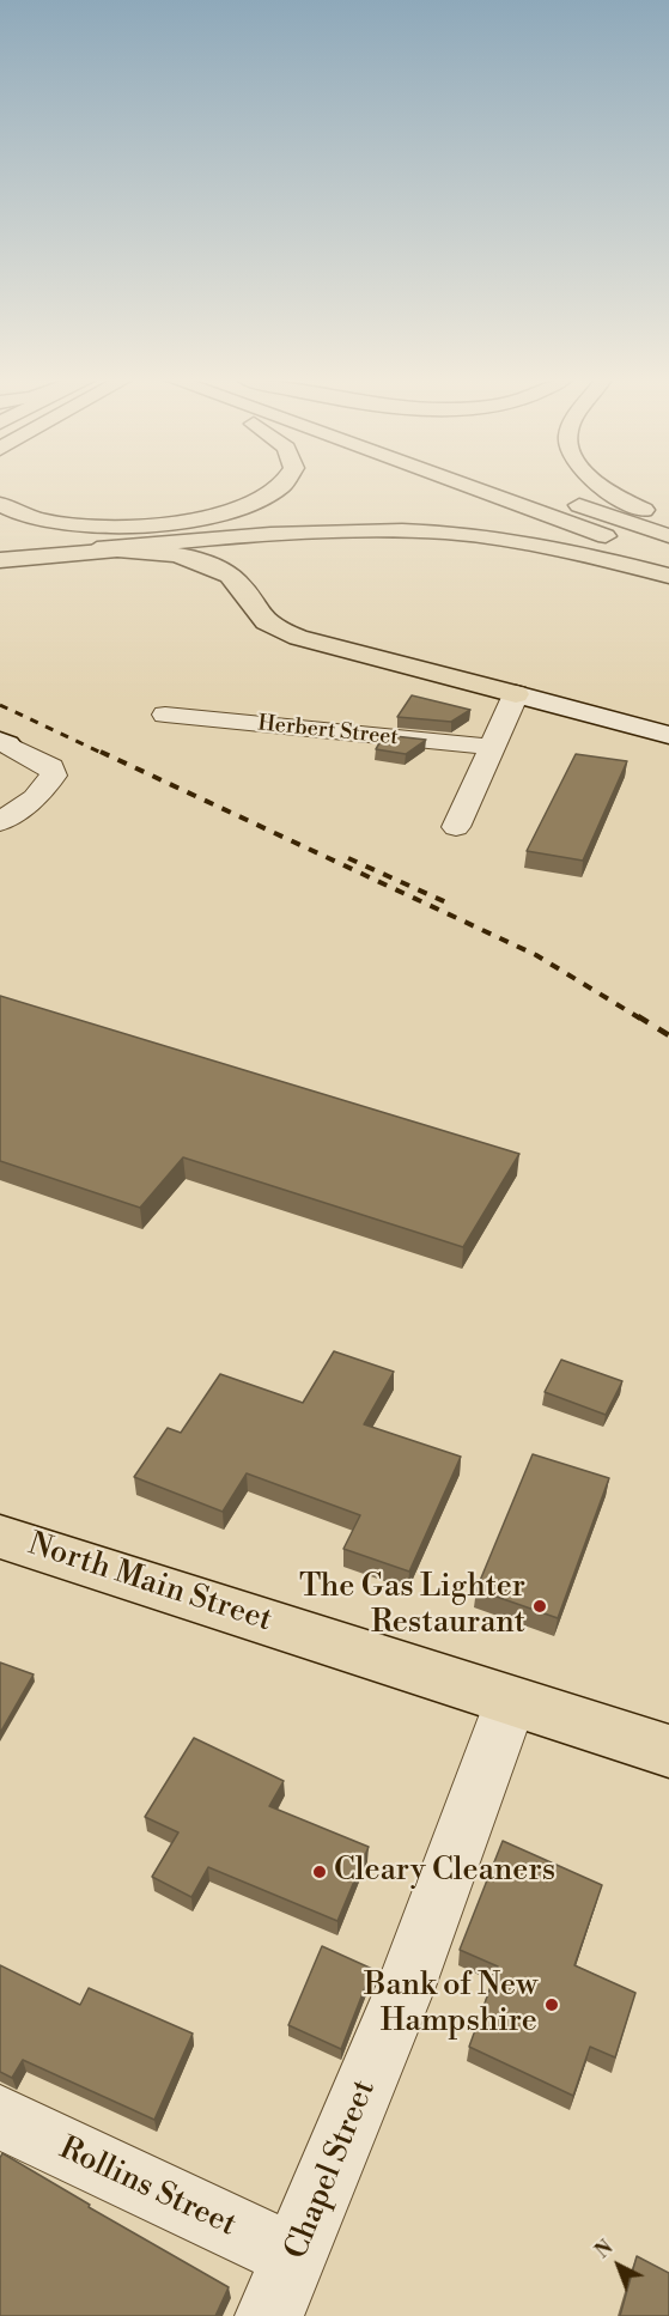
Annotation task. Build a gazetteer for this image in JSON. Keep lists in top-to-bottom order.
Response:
{
  "streets": {
    "main road": ["North Main Street"],
    "street": ["Herbert Street", "Chapel Street", "Rollins Street"]
  },
  "crossings": [
    ["North Main Street", "Chapel Street"],
    ["Chapel Street", "Rollins Street"]
  ],
  "places": ["The Gas Lighter Restaurant", "Cleary Cleaners", "Bank of New Hampshire"],
  "north": "top left"
}
